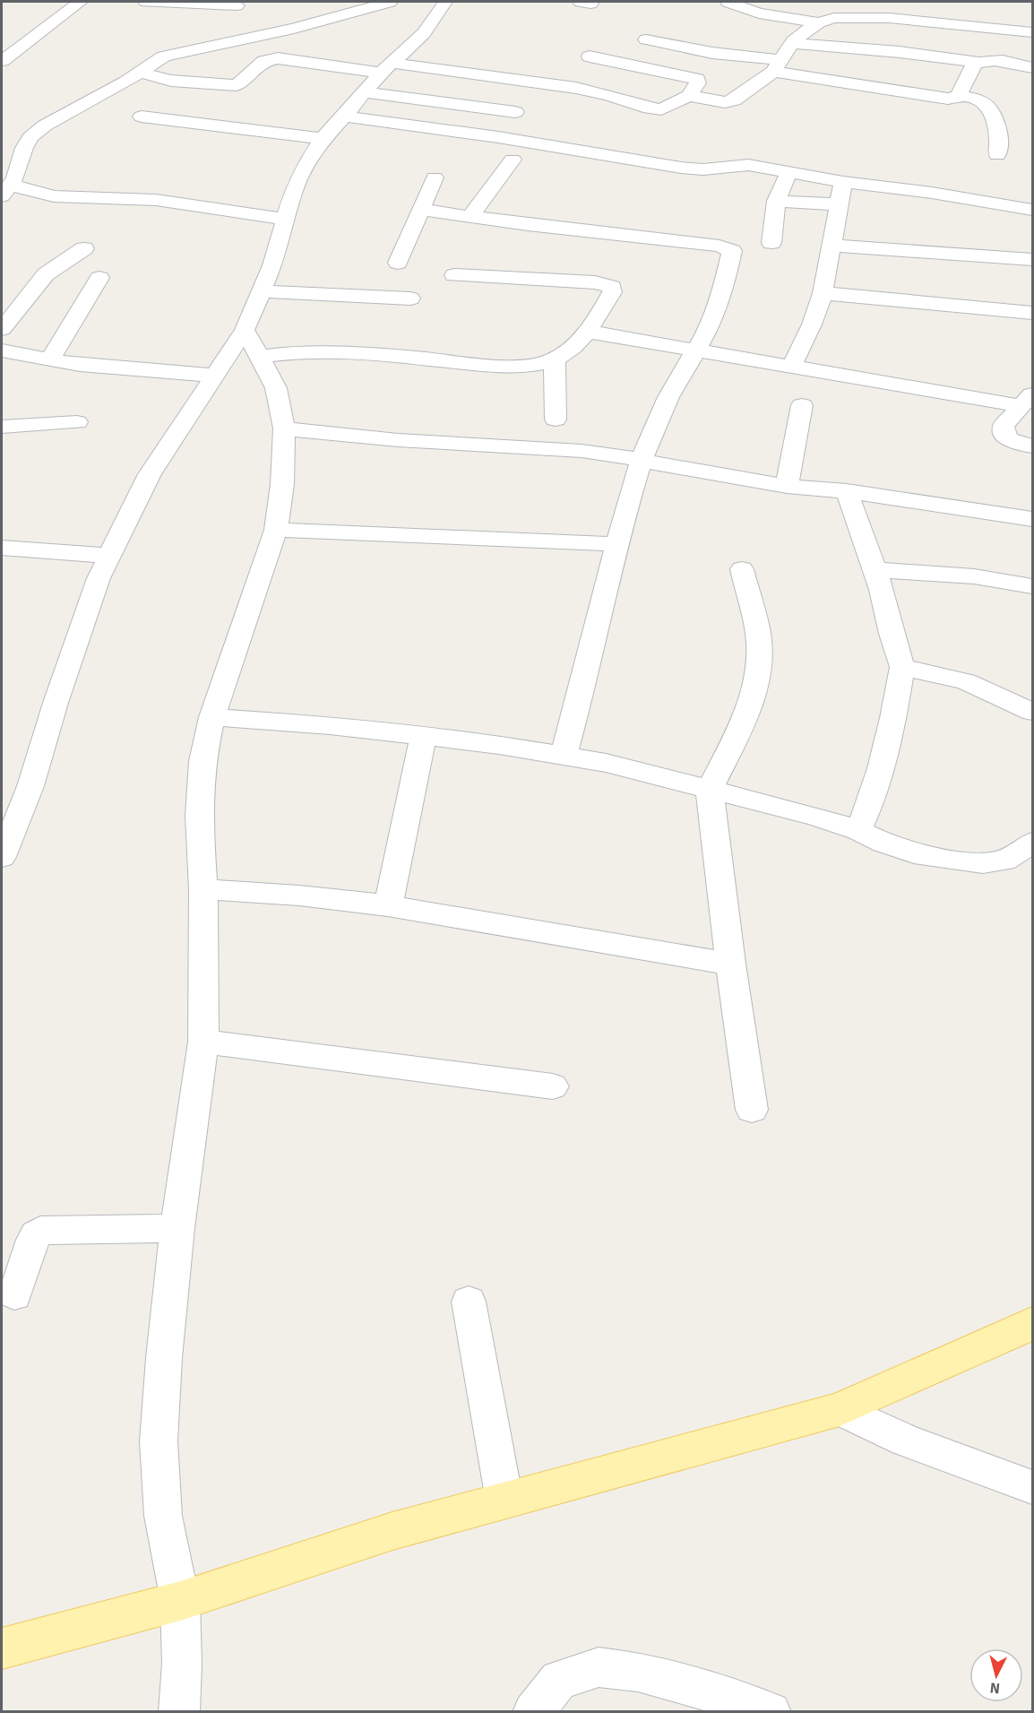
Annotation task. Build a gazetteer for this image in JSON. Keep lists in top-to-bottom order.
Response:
{
  "north": "bottom"
}
